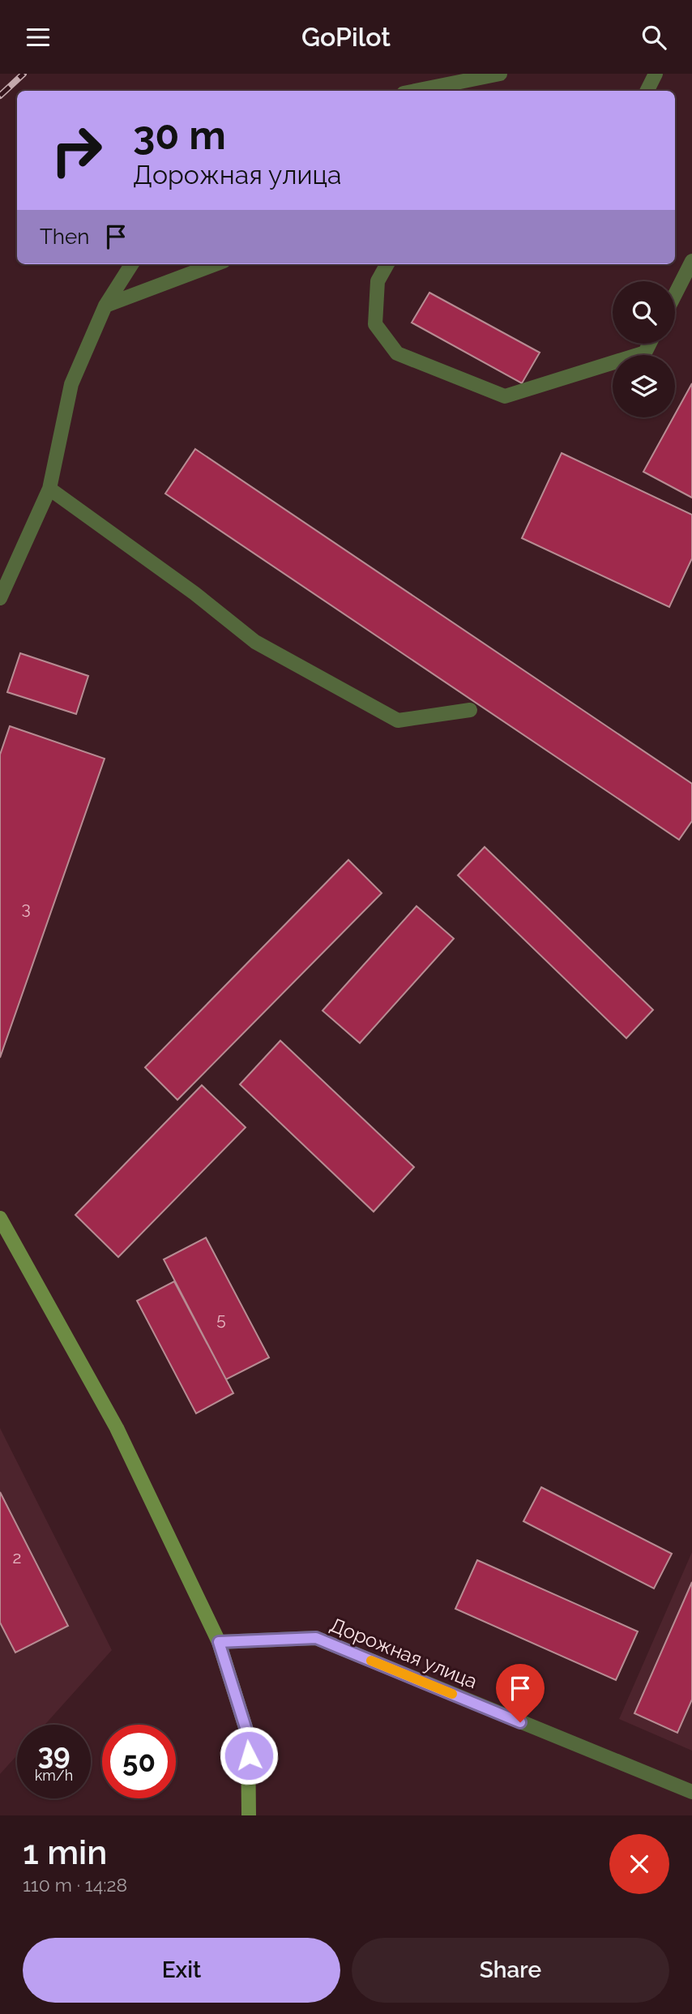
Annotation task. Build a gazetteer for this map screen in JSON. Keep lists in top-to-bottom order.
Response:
{
  "streets": {
    "street": ["Дорожная улица"]
  },
  "house_numbers": ["3", "5", "2"],
  "page": {
    "header": "GoPilot",
    "turn": ["30 m", "Дорожная улица"],
    "then": "Then",
    "speed": "39 km/h",
    "limit": "50",
    "heading": ["1 min", "110 m · 14:28"],
    "buttons": ["Exit", "Share"]
  }
}
